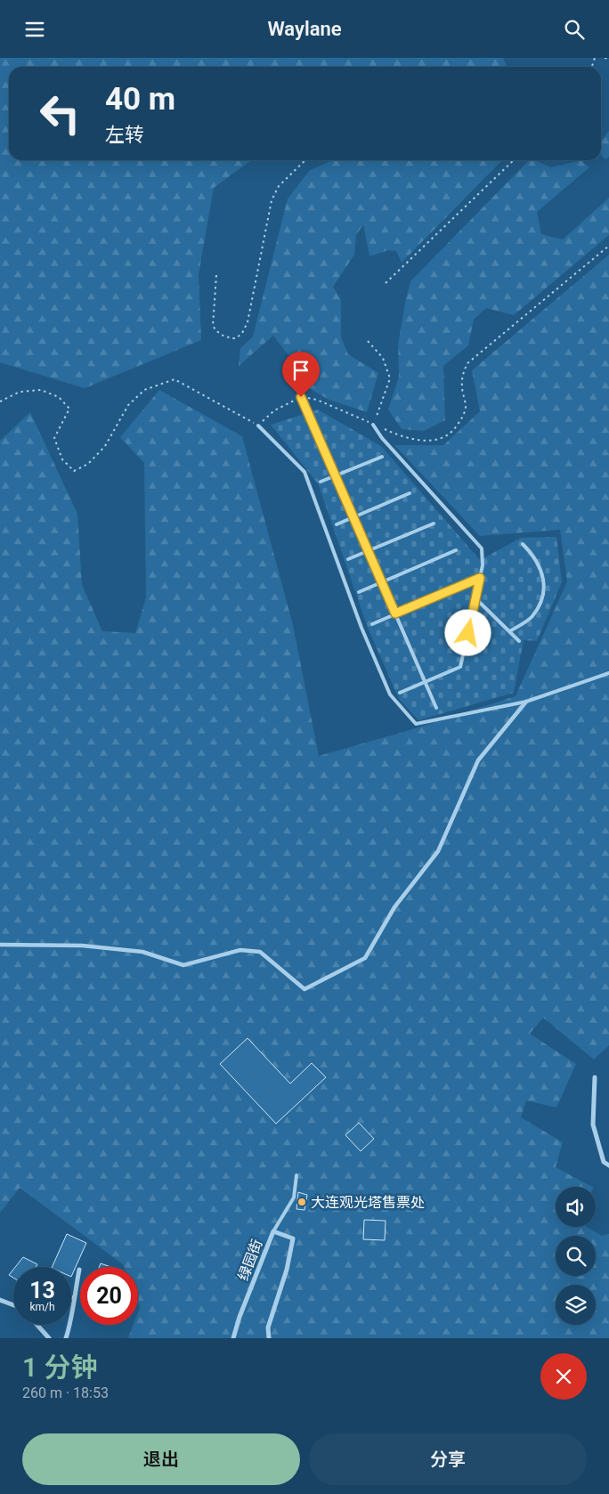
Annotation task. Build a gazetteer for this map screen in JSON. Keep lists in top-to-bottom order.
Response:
{
  "streets": {
    "street": ["绿园街"]
  },
  "places": ["大连观光塔售票处"],
  "page": {
    "header": "Waylane",
    "turn": ["40 m", "左转"],
    "speed": "13 km/h",
    "limit": "20",
    "heading": ["1 分钟", "260 m · 18:53"],
    "buttons": ["退出", "分享"]
  }
}
